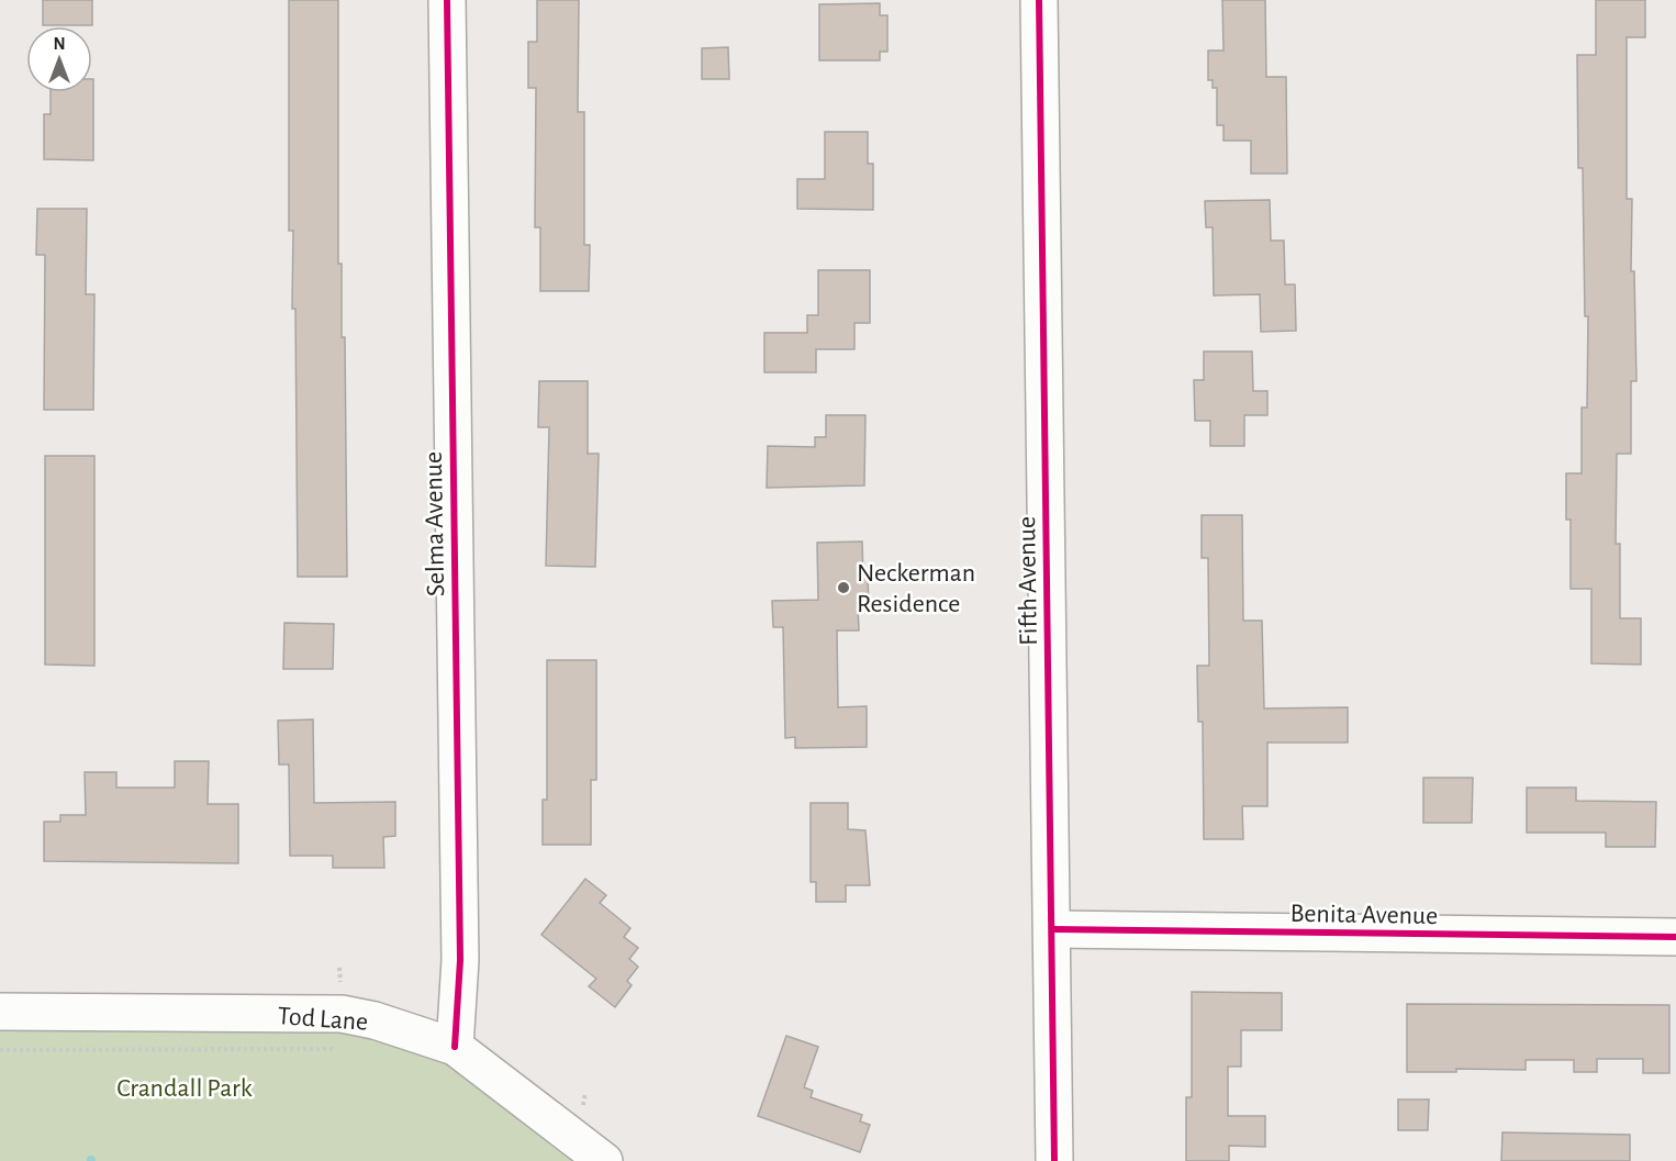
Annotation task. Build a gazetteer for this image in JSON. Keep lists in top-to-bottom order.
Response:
{
  "streets": {
    "street": [
      "Selma Avenue",
      "Fifth Avenue",
      "Benita Avenue",
      "Tod Lane"
    ]
  },
  "crossings": [
    ["Selma Avenue", "Tod Lane"],
    ["Fifth Avenue", "Benita Avenue"]
  ],
  "parks": ["Crandall Park"],
  "places": ["Neckerman Residence"],
  "north": "top"
}
